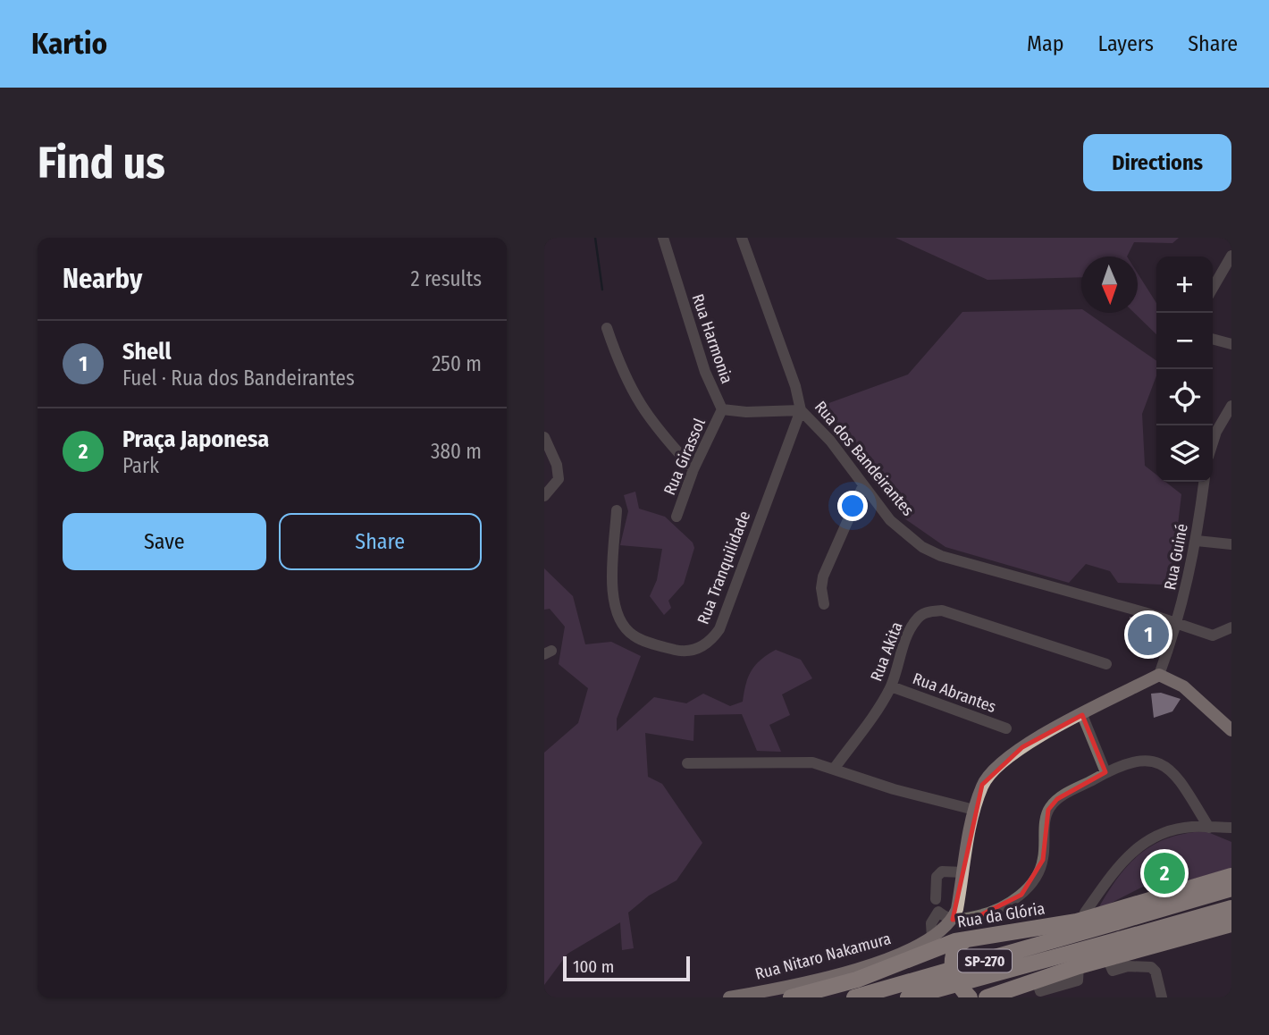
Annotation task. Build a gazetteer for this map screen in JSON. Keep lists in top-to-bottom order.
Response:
{
  "streets": {
    "highway": ["Rua da Glória", "SP-270"],
    "main road": ["Rua Nitaro Nakamura"],
    "street": [
      "Rua Harmonia",
      "Rua Girassol",
      "Rua dos Bandeirantes",
      "Rua Guiné",
      "Rua Tranquilidade",
      "Rua Akita",
      "Rua Abrantes"
    ]
  },
  "crossings": [
    ["Rua Harmonia", "Rua Girassol"],
    ["Rua dos Bandeirantes", "Rua Guiné"],
    ["Rua dos Bandeirantes", "Rua Tranquilidade"],
    ["Rua Akita", "Rua Abrantes"],
    ["Rua da Glória", "Rua Nitaro Nakamura"]
  ],
  "scale_bar": "100 m",
  "north": "bottom",
  "page": {
    "header": "Kartio",
    "nav": ["Map", "Layers", "Share"],
    "buttons": [
      "Directions",
      ["Save", "Share"]
    ],
    "title": "Find us",
    "heading": ["Nearby", "2 results"],
    "map_buttons": ["+", "−"],
    "list": [
      {
        "mark": "1",
        "name": "Shell",
        "note": "Fuel · Rua dos Bandeirantes",
        "value": "250 m"
      },
      {
        "mark": "2",
        "name": "Praça Japonesa",
        "note": "Park",
        "value": "380 m"
      }
    ],
    "pins": ["1", "2"],
    "scale": "100 m"
  }
}
